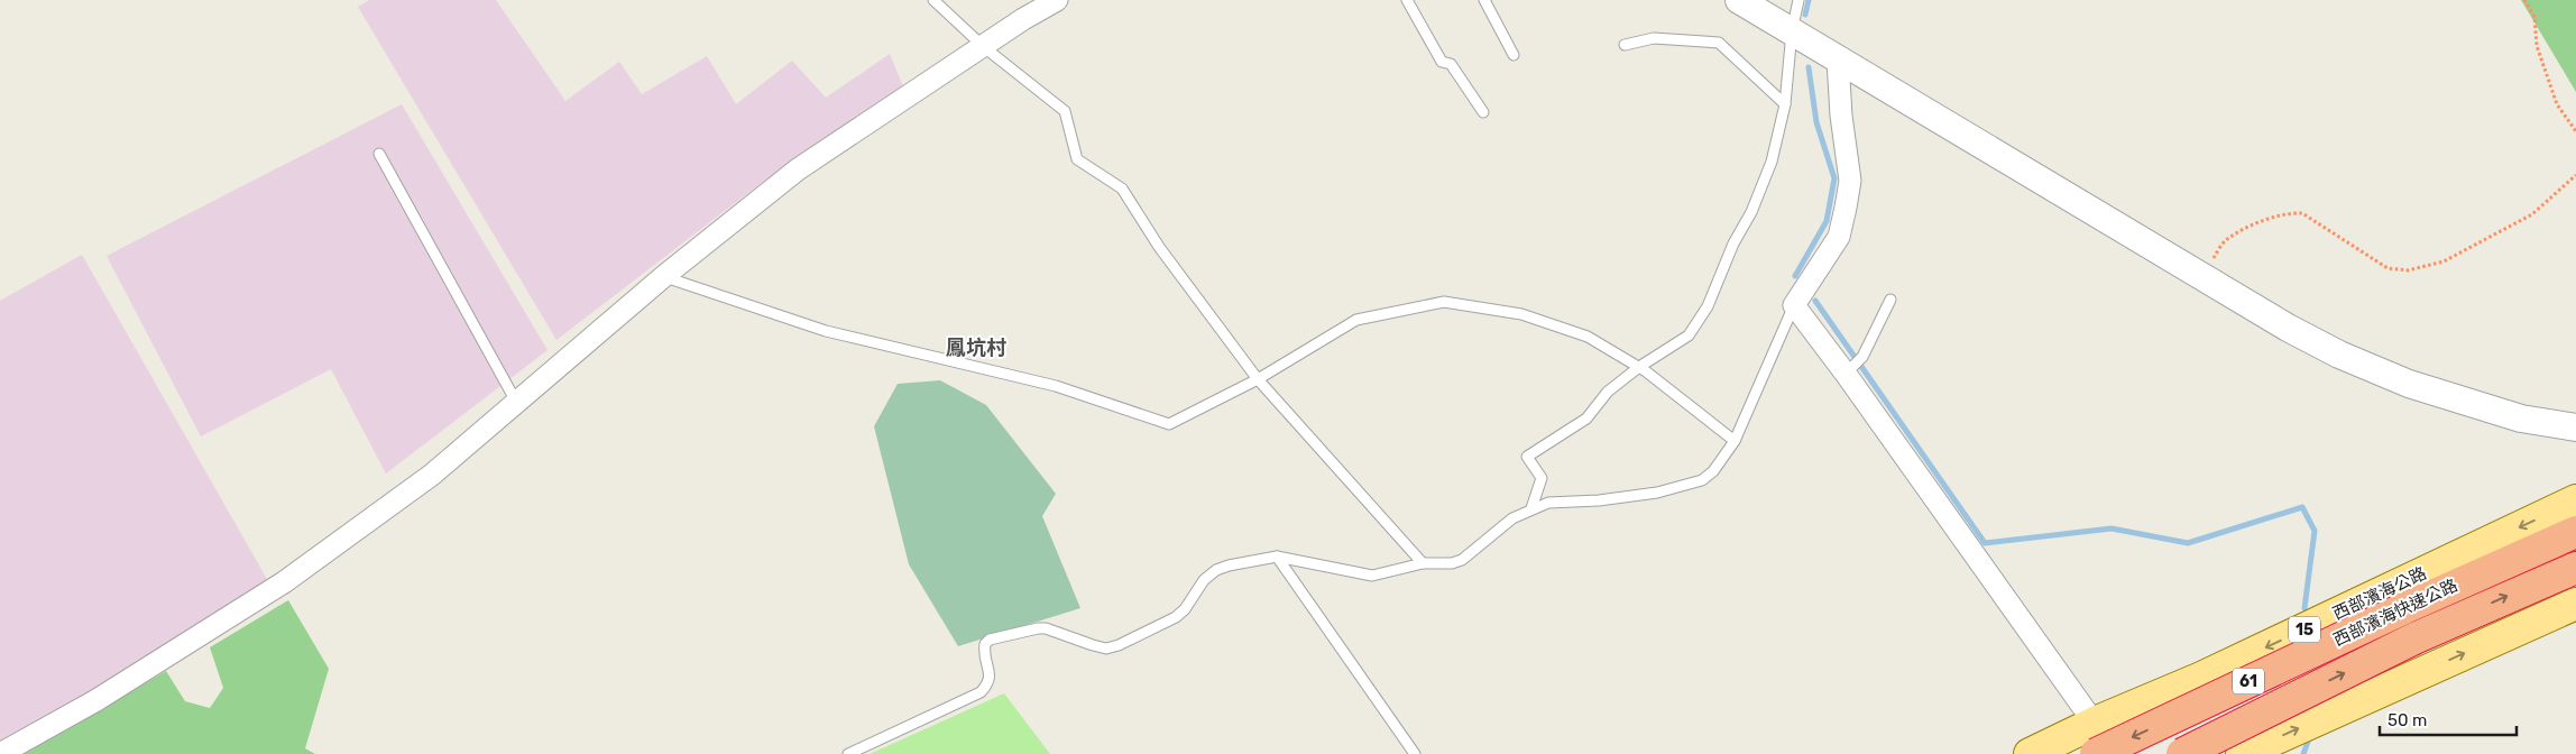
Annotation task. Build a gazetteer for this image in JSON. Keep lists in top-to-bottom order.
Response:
{
  "streets": {
    "highway": ["西部濱海快速公路", "61"],
    "main road": ["西部濱海公路", "15"]
  },
  "districts": ["鳳坑村"],
  "scale_bar": "50 m"
}
